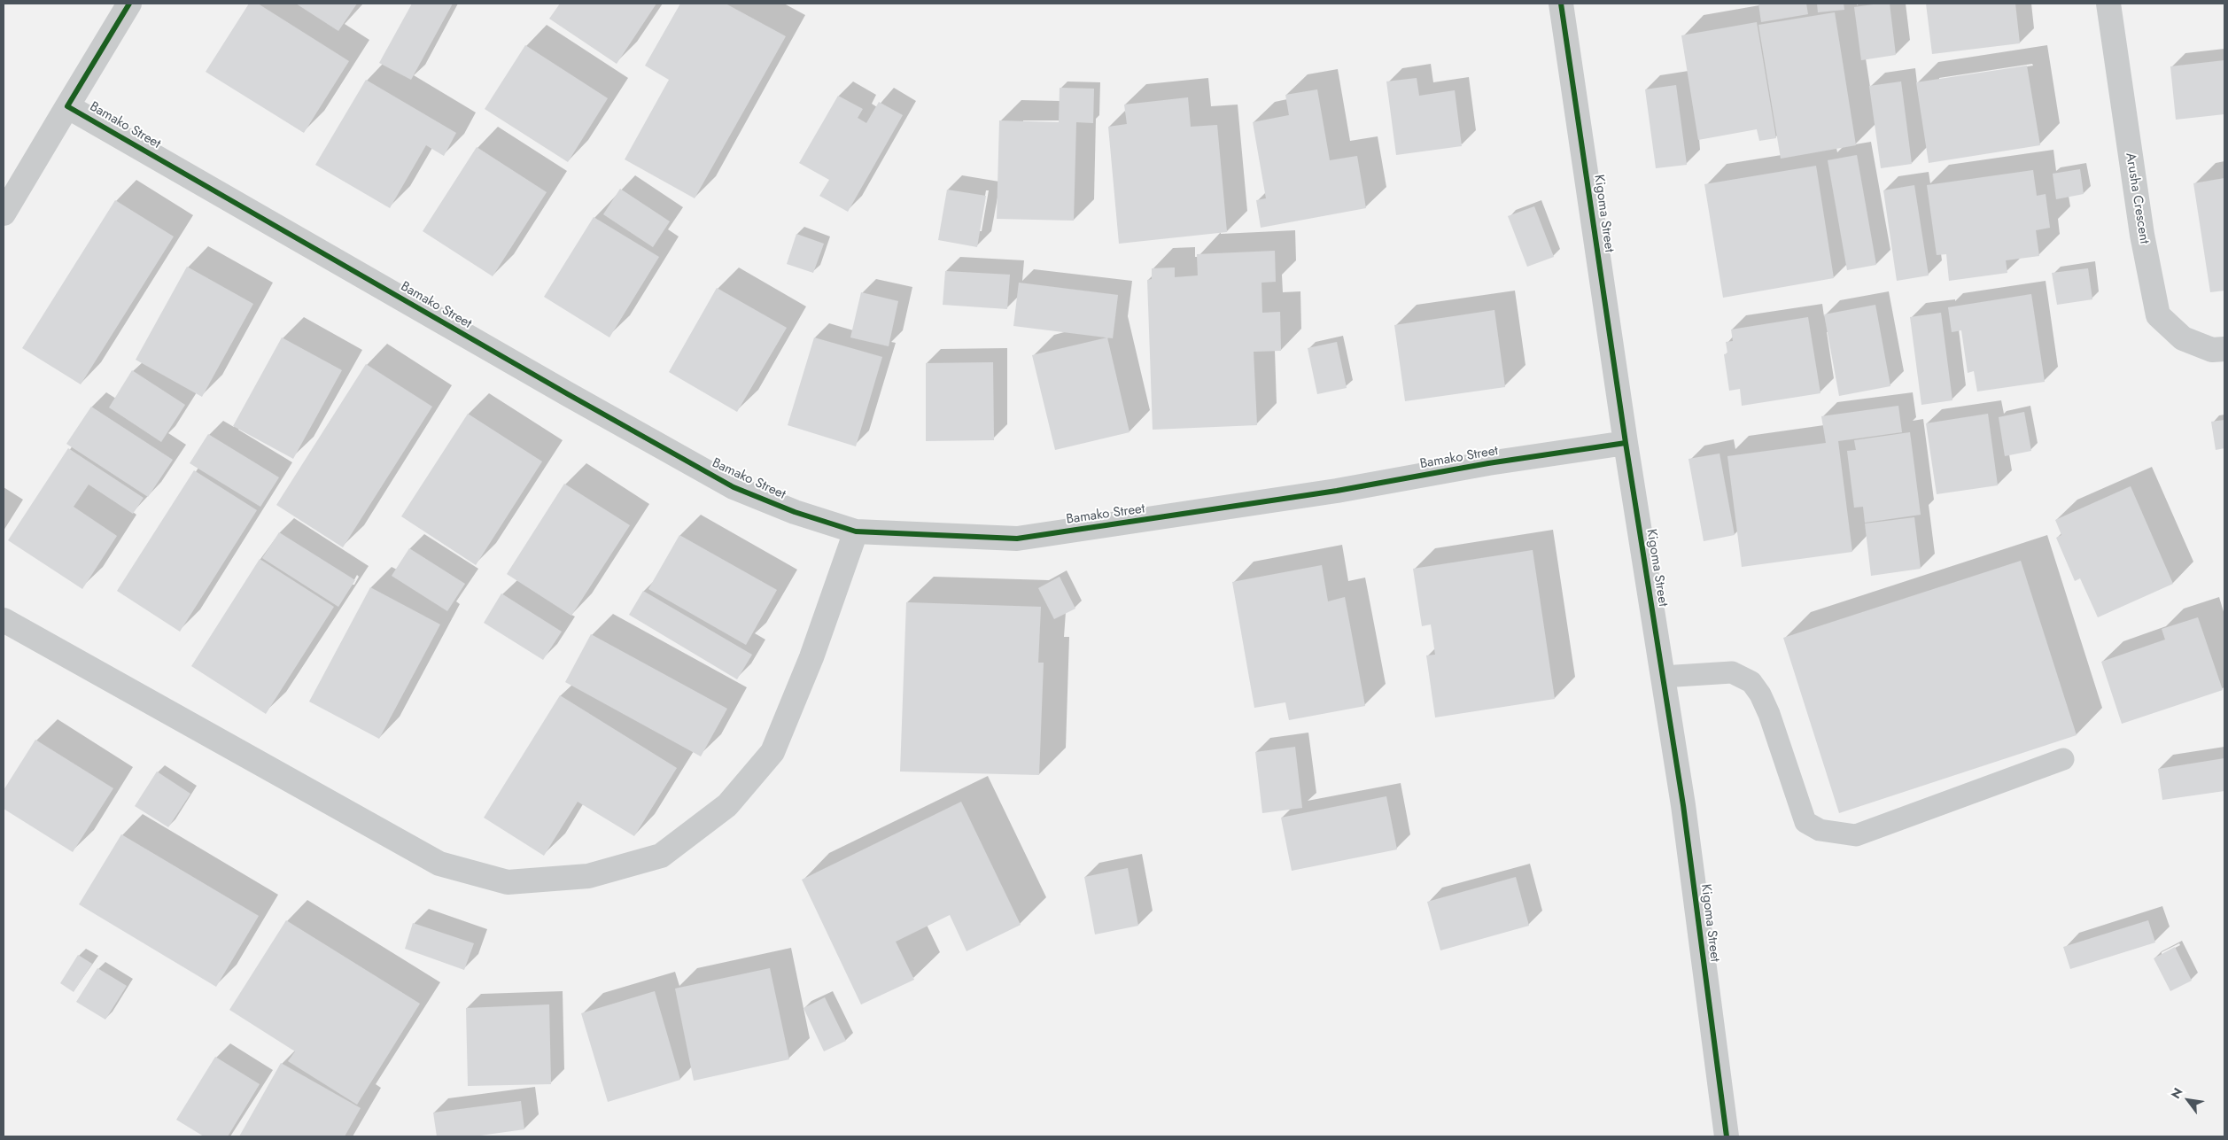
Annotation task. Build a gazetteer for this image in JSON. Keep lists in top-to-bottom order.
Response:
{
  "streets": {
    "street": ["Bamako Street", "Arusha Crescent", "Kigoma Street"]
  },
  "crossings": [
    ["Bamako Street", "Kigoma Street"]
  ],
  "north": "top left"
}
